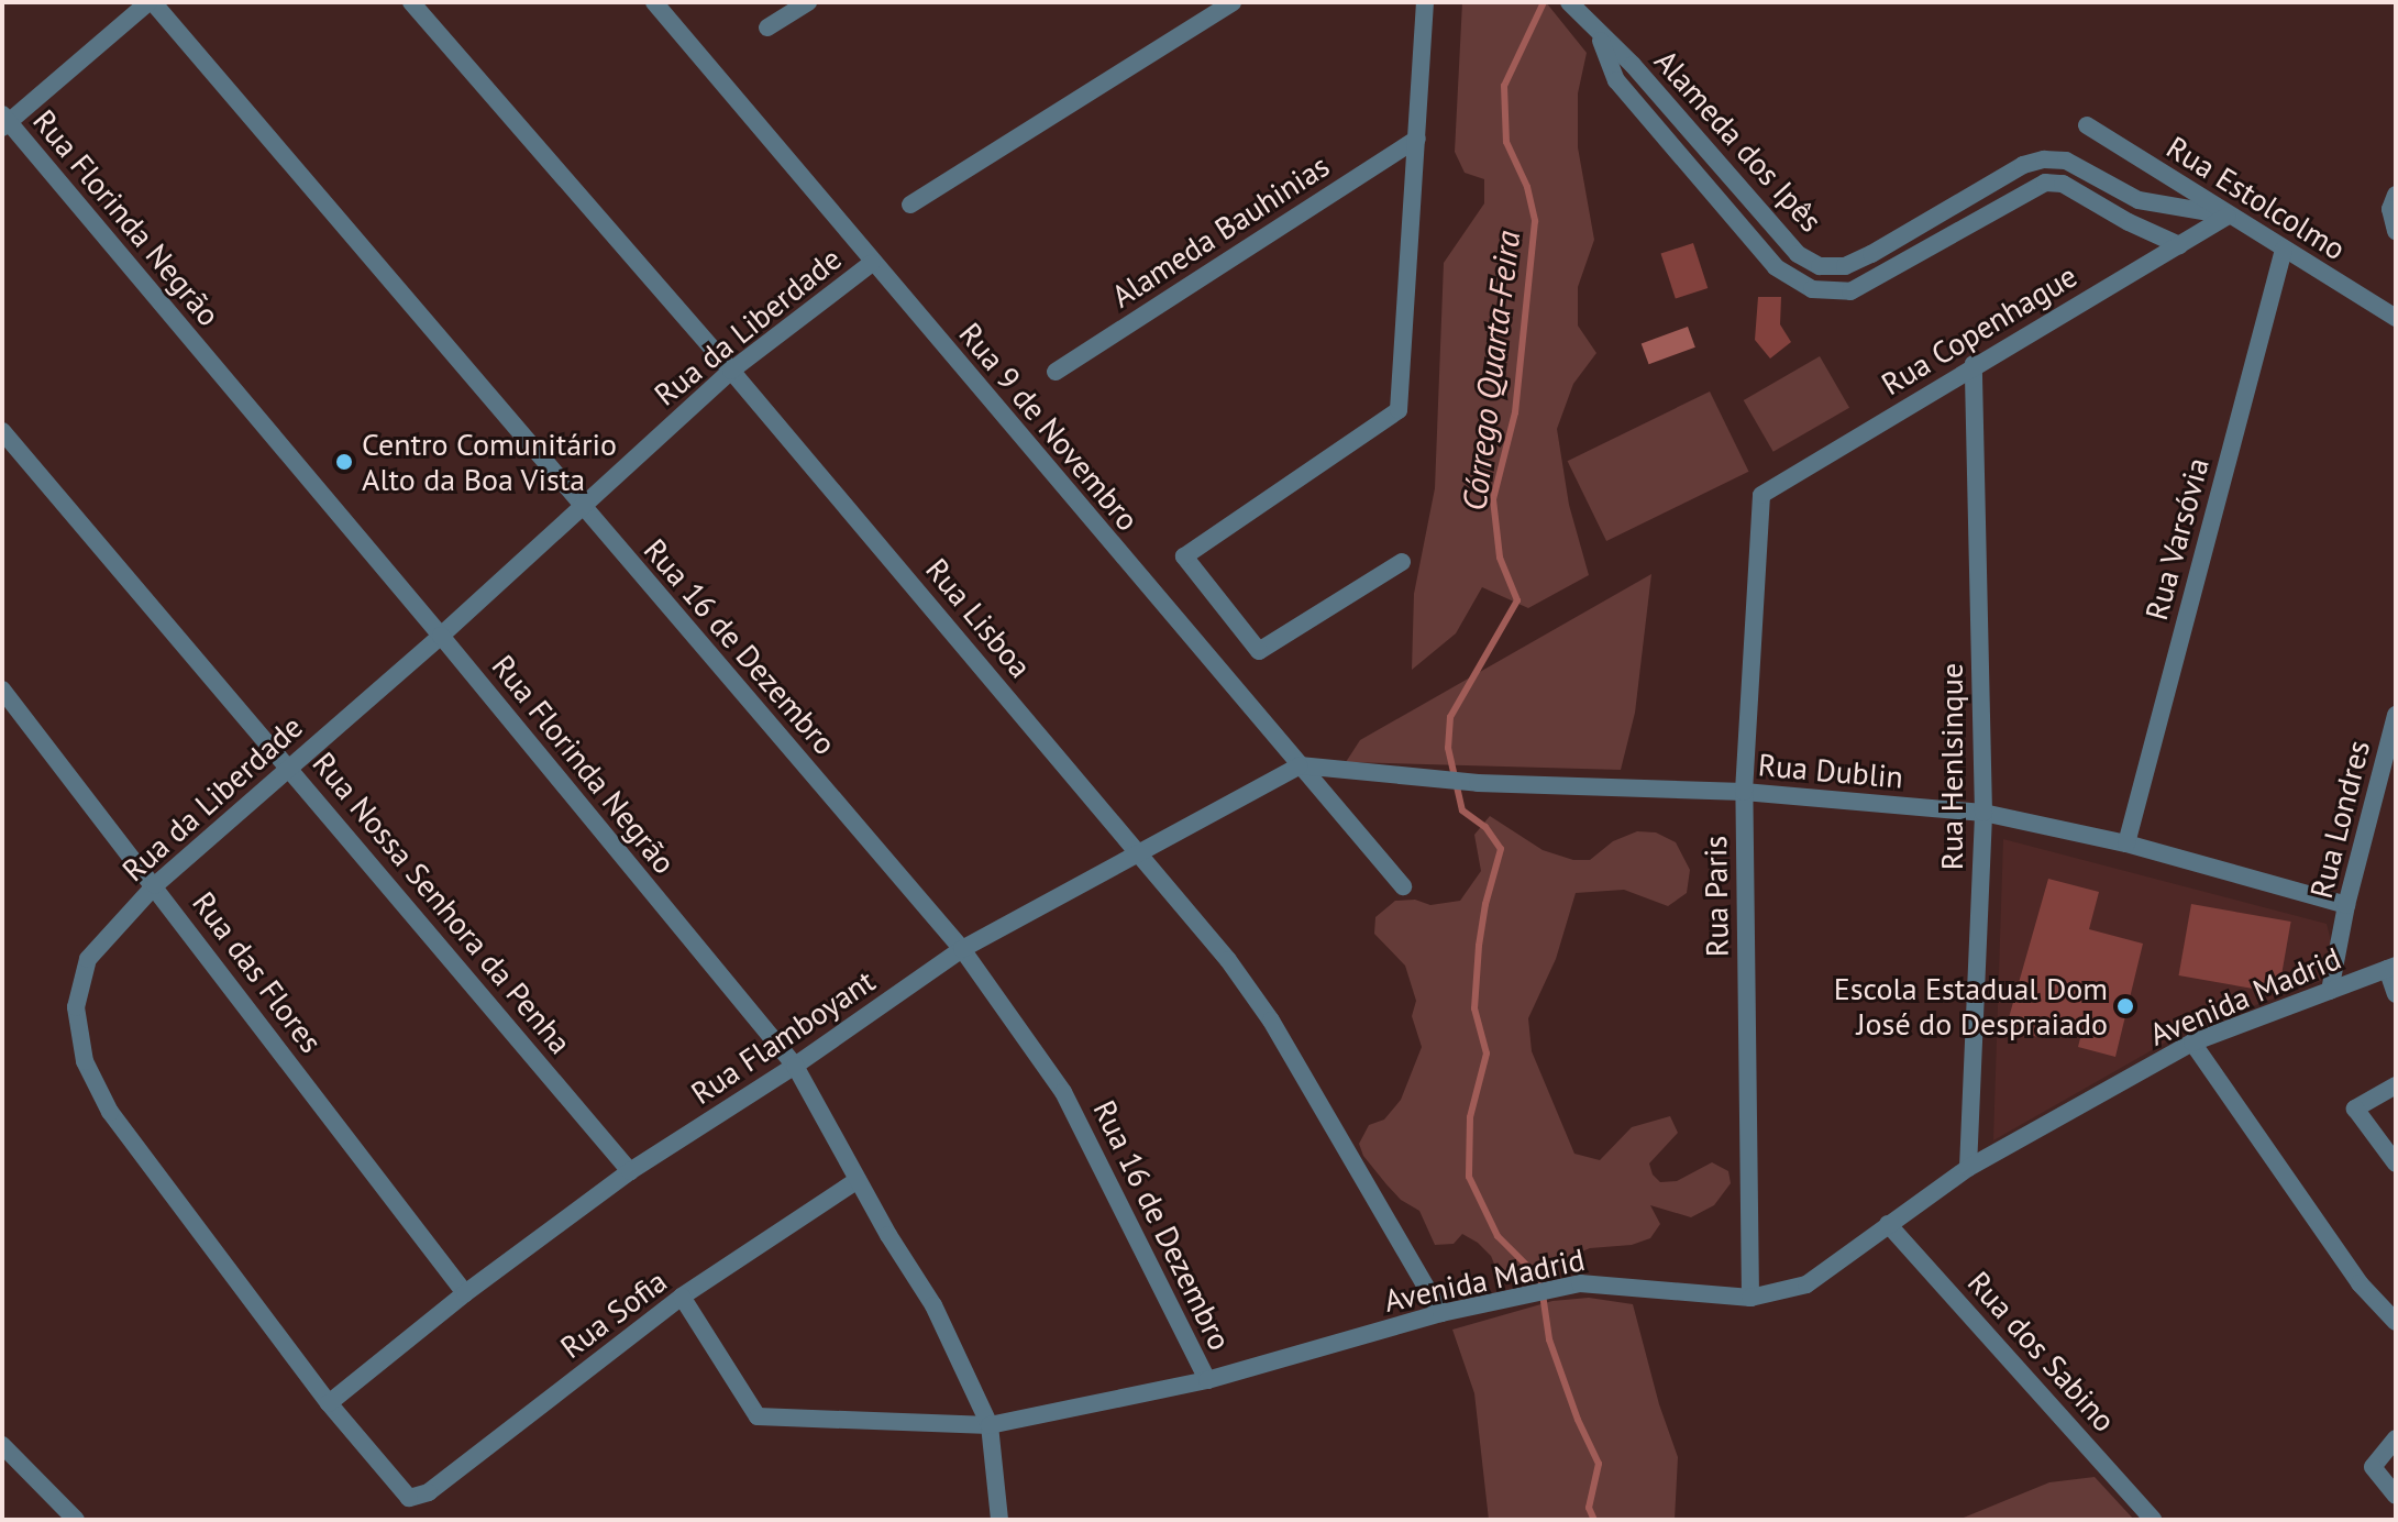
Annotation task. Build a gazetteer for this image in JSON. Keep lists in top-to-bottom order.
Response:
{
  "streets": {
    "street": [
      "Alameda dos Ipês",
      "Rua Estolcolmo",
      "Rua Florinda Negrão",
      "Alameda Bauhinias",
      "Rua da Liberdade",
      "Rua Copenhague",
      "Rua 9 de Novembro",
      "Rua Varsóvia",
      "Rua Lisboa",
      "Rua 16 de Dezembro",
      "Rua Henlsinque",
      "Rua Dublin",
      "Rua Londres",
      "Rua Paris",
      "Rua Nossa Senhora da Penha",
      "Rua das Flores",
      "Avenida Madrid",
      "Rua Flamboyant",
      "Rua Sofia",
      "Rua dos Sabino"
    ]
  },
  "crossings": [
    ["Rua Estolcolmo", "Rua Copenhague"],
    ["Rua Estolcolmo", "Rua Varsóvia"],
    ["Rua Florinda Negrão", "Rua da Liberdade"],
    ["Rua Florinda Negrão", "Avenida Madrid"],
    ["Rua Florinda Negrão", "Rua Flamboyant"],
    ["Rua Florinda Negrão", "Rua Sofia"],
    ["Rua da Liberdade", "Rua 9 de Novembro"],
    ["Rua da Liberdade", "Rua Lisboa"],
    ["Rua da Liberdade", "Rua 16 de Dezembro"],
    ["Rua da Liberdade", "Rua Nossa Senhora da Penha"],
    ["Rua da Liberdade", "Rua das Flores"],
    ["Rua da Liberdade", "Rua Flamboyant"],
    ["Rua da Liberdade", "Rua Sofia"],
    ["Rua Copenhague", "Rua Henlsinque"],
    ["Rua Copenhague", "Rua Paris"],
    ["Rua 9 de Novembro", "Rua Dublin"],
    ["Rua 9 de Novembro", "Rua Flamboyant"],
    ["Rua Varsóvia", "Rua Dublin"],
    ["Rua Lisboa", "Avenida Madrid"],
    ["Rua Lisboa", "Rua Flamboyant"],
    ["Rua 16 de Dezembro", "Avenida Madrid"],
    ["Rua 16 de Dezembro", "Rua Flamboyant"],
    ["Rua Henlsinque", "Rua Dublin"],
    ["Rua Henlsinque", "Avenida Madrid"],
    ["Rua Dublin", "Rua Londres"],
    ["Rua Dublin", "Rua Paris"],
    ["Rua Dublin", "Rua Flamboyant"],
    ["Rua Londres", "Avenida Madrid"],
    ["Rua Paris", "Avenida Madrid"],
    ["Rua Nossa Senhora da Penha", "Rua Flamboyant"],
    ["Rua das Flores", "Rua Flamboyant"],
    ["Avenida Madrid", "Rua Sofia"],
    ["Avenida Madrid", "Rua dos Sabino"]
  ],
  "water": ["Córrego Quarta-Feira"],
  "places": ["Centro Comunitário Alto da Boa Vista", "Escola Estadual Dom José do Despraiado"]
}
